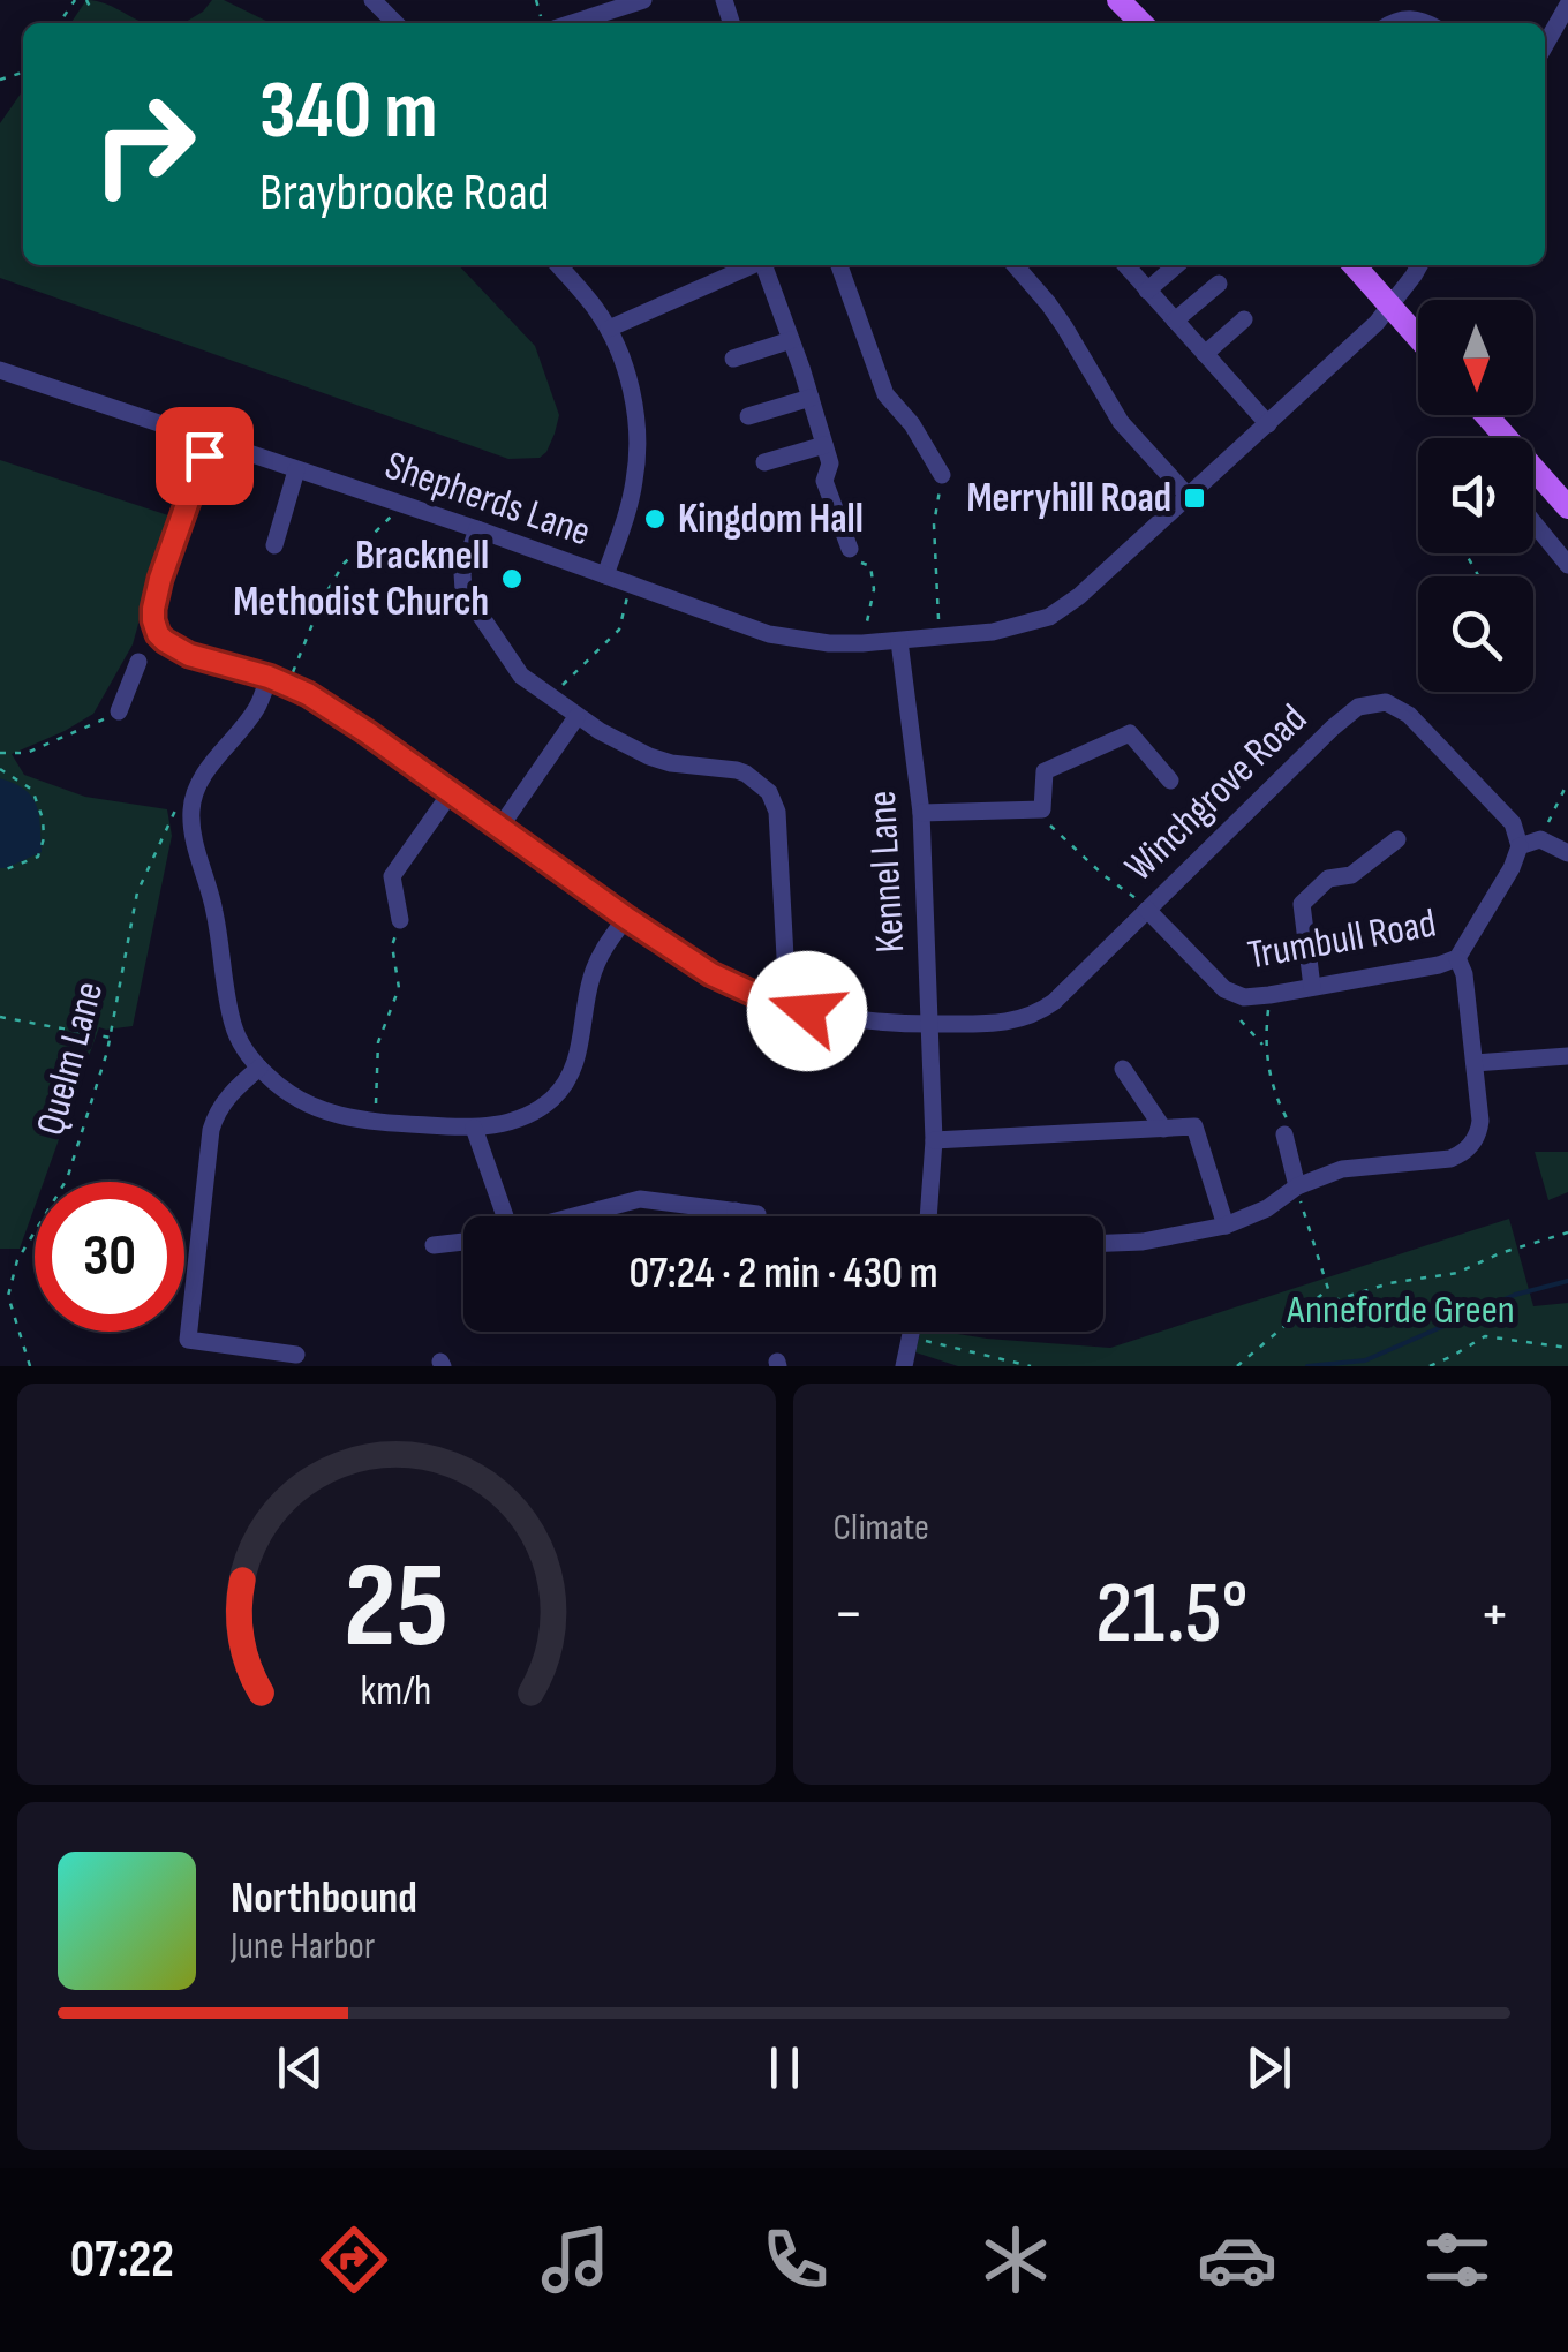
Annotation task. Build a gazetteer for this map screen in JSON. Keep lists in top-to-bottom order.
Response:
{
  "streets": {
    "street": [
      "Shepherds Lane",
      "Winchgrove Road",
      "Kennel Lane",
      "Trumbull Road"
    ],
    "path": ["Quelm Lane"]
  },
  "crossings": [
    ["Shepherds Lane", "Winchgrove Road"],
    ["Shepherds Lane", "Kennel Lane"],
    ["Winchgrove Road", "Kennel Lane"],
    ["Winchgrove Road", "Trumbull Road"]
  ],
  "parks": ["Anneforde Green"],
  "places": {
    "transit": ["Merryhill Road"],
    "other": ["Kingdom Hall", "Bracknell Methodist Church"]
  },
  "north": "bottom",
  "page": {
    "turn": ["340 m", "Braybrooke Road"],
    "limit": "30",
    "trip": "07:24 · 2 min · 430 m",
    "tile": "Climate",
    "heat": ["−", "21.5°", "+"],
    "song": ["Northbound", "June Harbor"],
    "tabs": "07:22",
    "gauge": ["25", "km/h"]
  }
}
